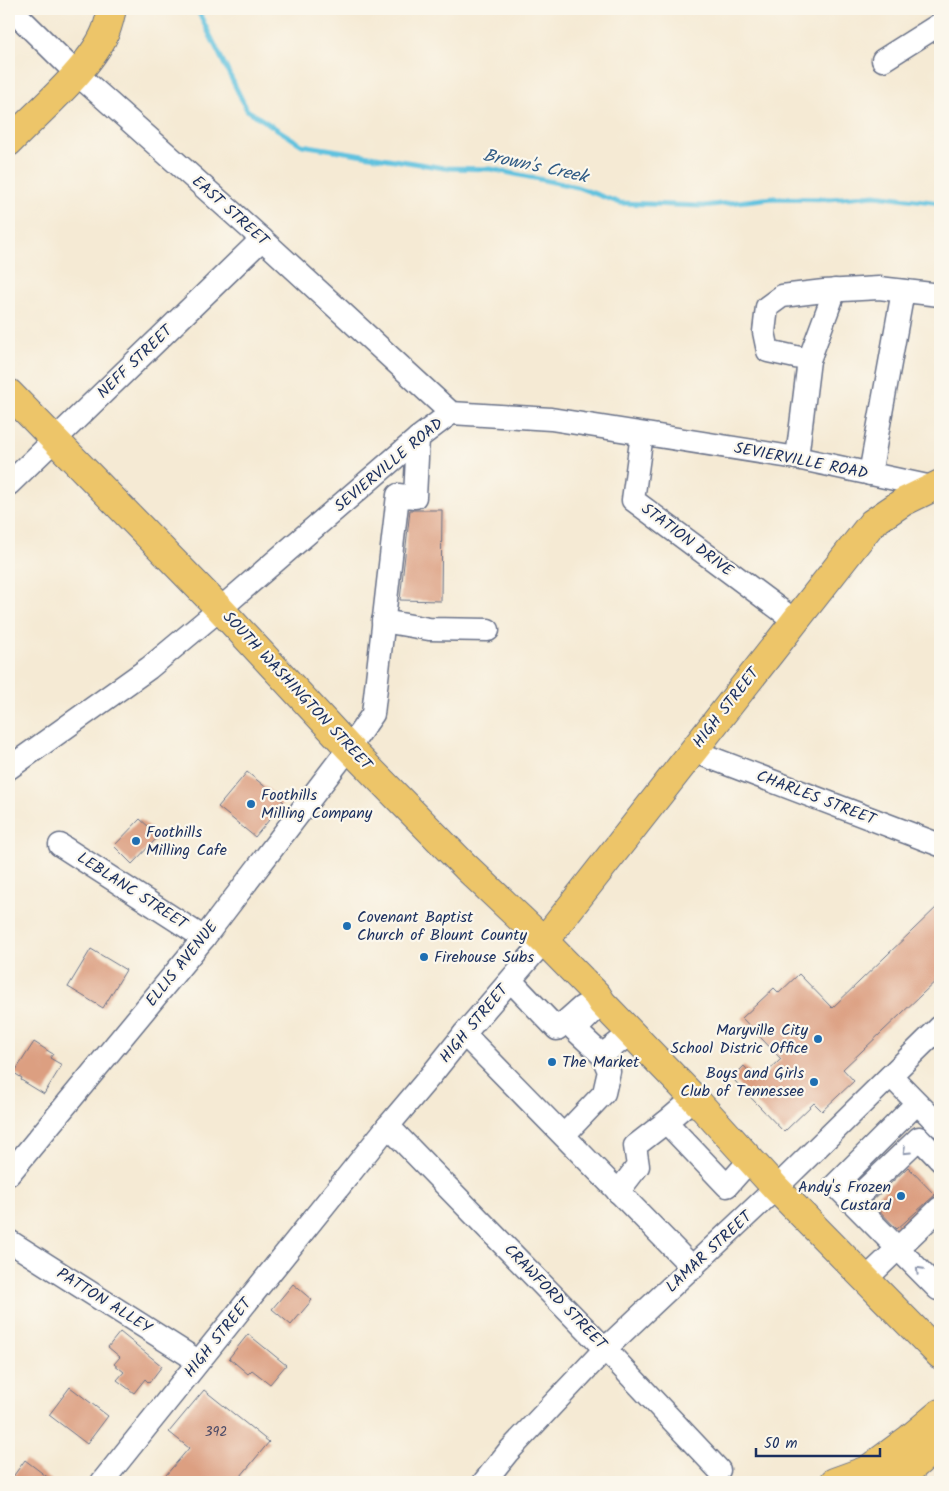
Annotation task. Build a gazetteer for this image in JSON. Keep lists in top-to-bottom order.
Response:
{
  "streets": {
    "main road": ["SOUTH WASHINGTON STREET", "HIGH STREET"],
    "street": [
      "EAST STREET",
      "NEFF STREET",
      "SEVIERVILLE ROAD",
      "STATION DRIVE",
      "CHARLES STREET",
      "LEBLANC STREET",
      "ELLIS AVENUE",
      "LAMAR STREET",
      "CRAWFORD STREET",
      "PATTON ALLEY"
    ]
  },
  "crossings": [
    ["EAST STREET", "NEFF STREET"],
    ["EAST STREET", "SEVIERVILLE ROAD"],
    ["NEFF STREET", "SOUTH WASHINGTON STREET"],
    ["SEVIERVILLE ROAD", "STATION DRIVE"],
    ["SEVIERVILLE ROAD", "SOUTH WASHINGTON STREET"],
    ["SEVIERVILLE ROAD", "HIGH STREET"],
    ["SEVIERVILLE ROAD", "ELLIS AVENUE"],
    ["STATION DRIVE", "HIGH STREET"],
    ["SOUTH WASHINGTON STREET", "HIGH STREET"],
    ["SOUTH WASHINGTON STREET", "ELLIS AVENUE"],
    ["SOUTH WASHINGTON STREET", "LAMAR STREET"],
    ["HIGH STREET", "CHARLES STREET"],
    ["HIGH STREET", "CRAWFORD STREET"],
    ["HIGH STREET", "PATTON ALLEY"],
    ["LEBLANC STREET", "ELLIS AVENUE"],
    ["LAMAR STREET", "CRAWFORD STREET"]
  ],
  "water": ["Brown's Creek"],
  "places": [
    "Foothills Milling Company",
    "Foothills Milling Cafe",
    "Covenant Baptist Church of Blount County",
    "Firehouse Subs",
    "Maryville City School Distric Office",
    "The Market",
    "Boys and Girls Club of Tennessee",
    "Andy's Frozen Custard"
  ],
  "house_numbers": ["392"],
  "scale_bar": "50 m"
}
